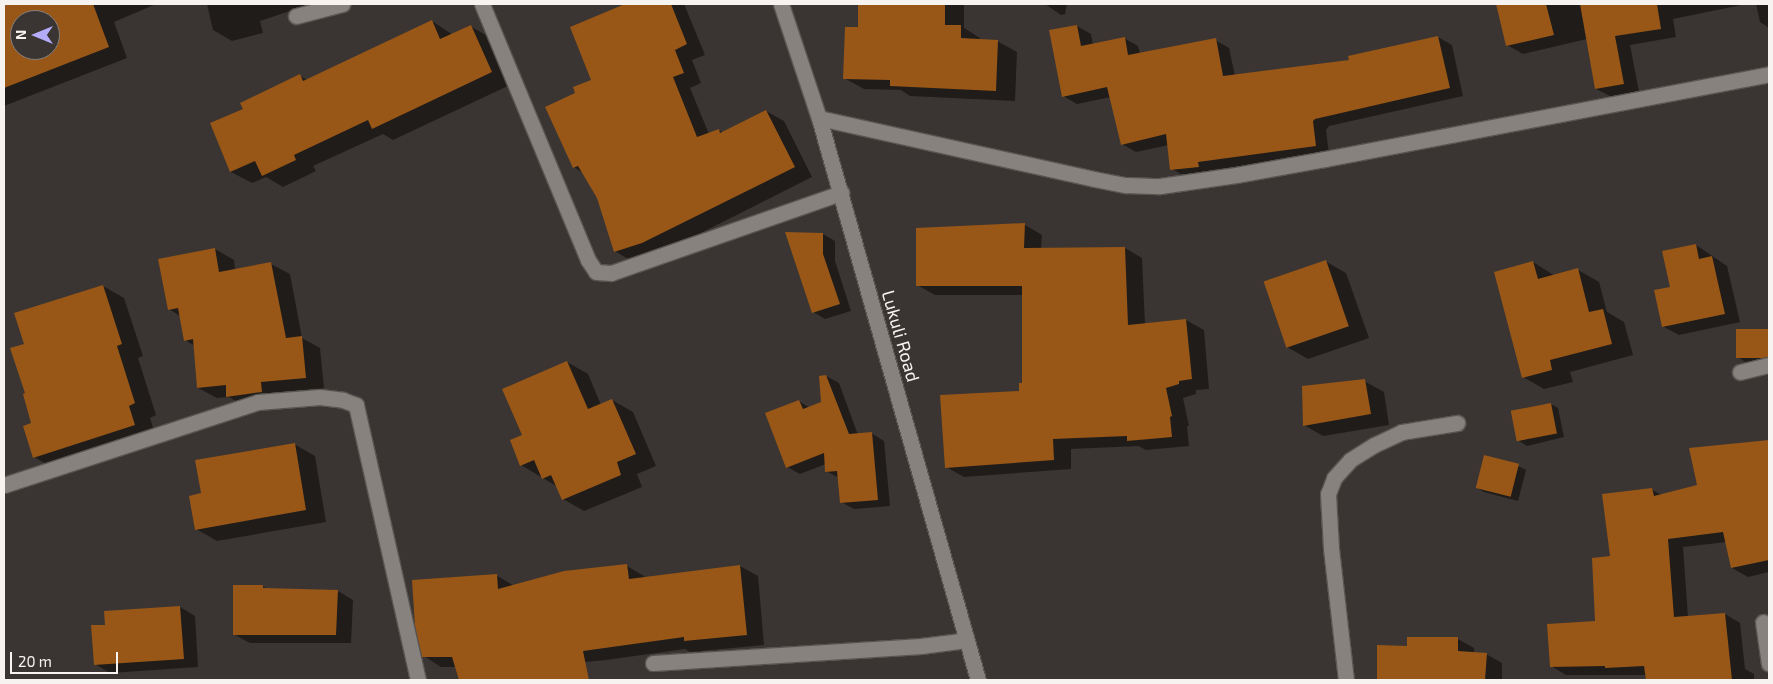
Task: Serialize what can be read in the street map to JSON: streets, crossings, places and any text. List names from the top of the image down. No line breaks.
{"streets":{"street":["Lukuli Road"]},"scale_bar":"20 m","north":"left"}
